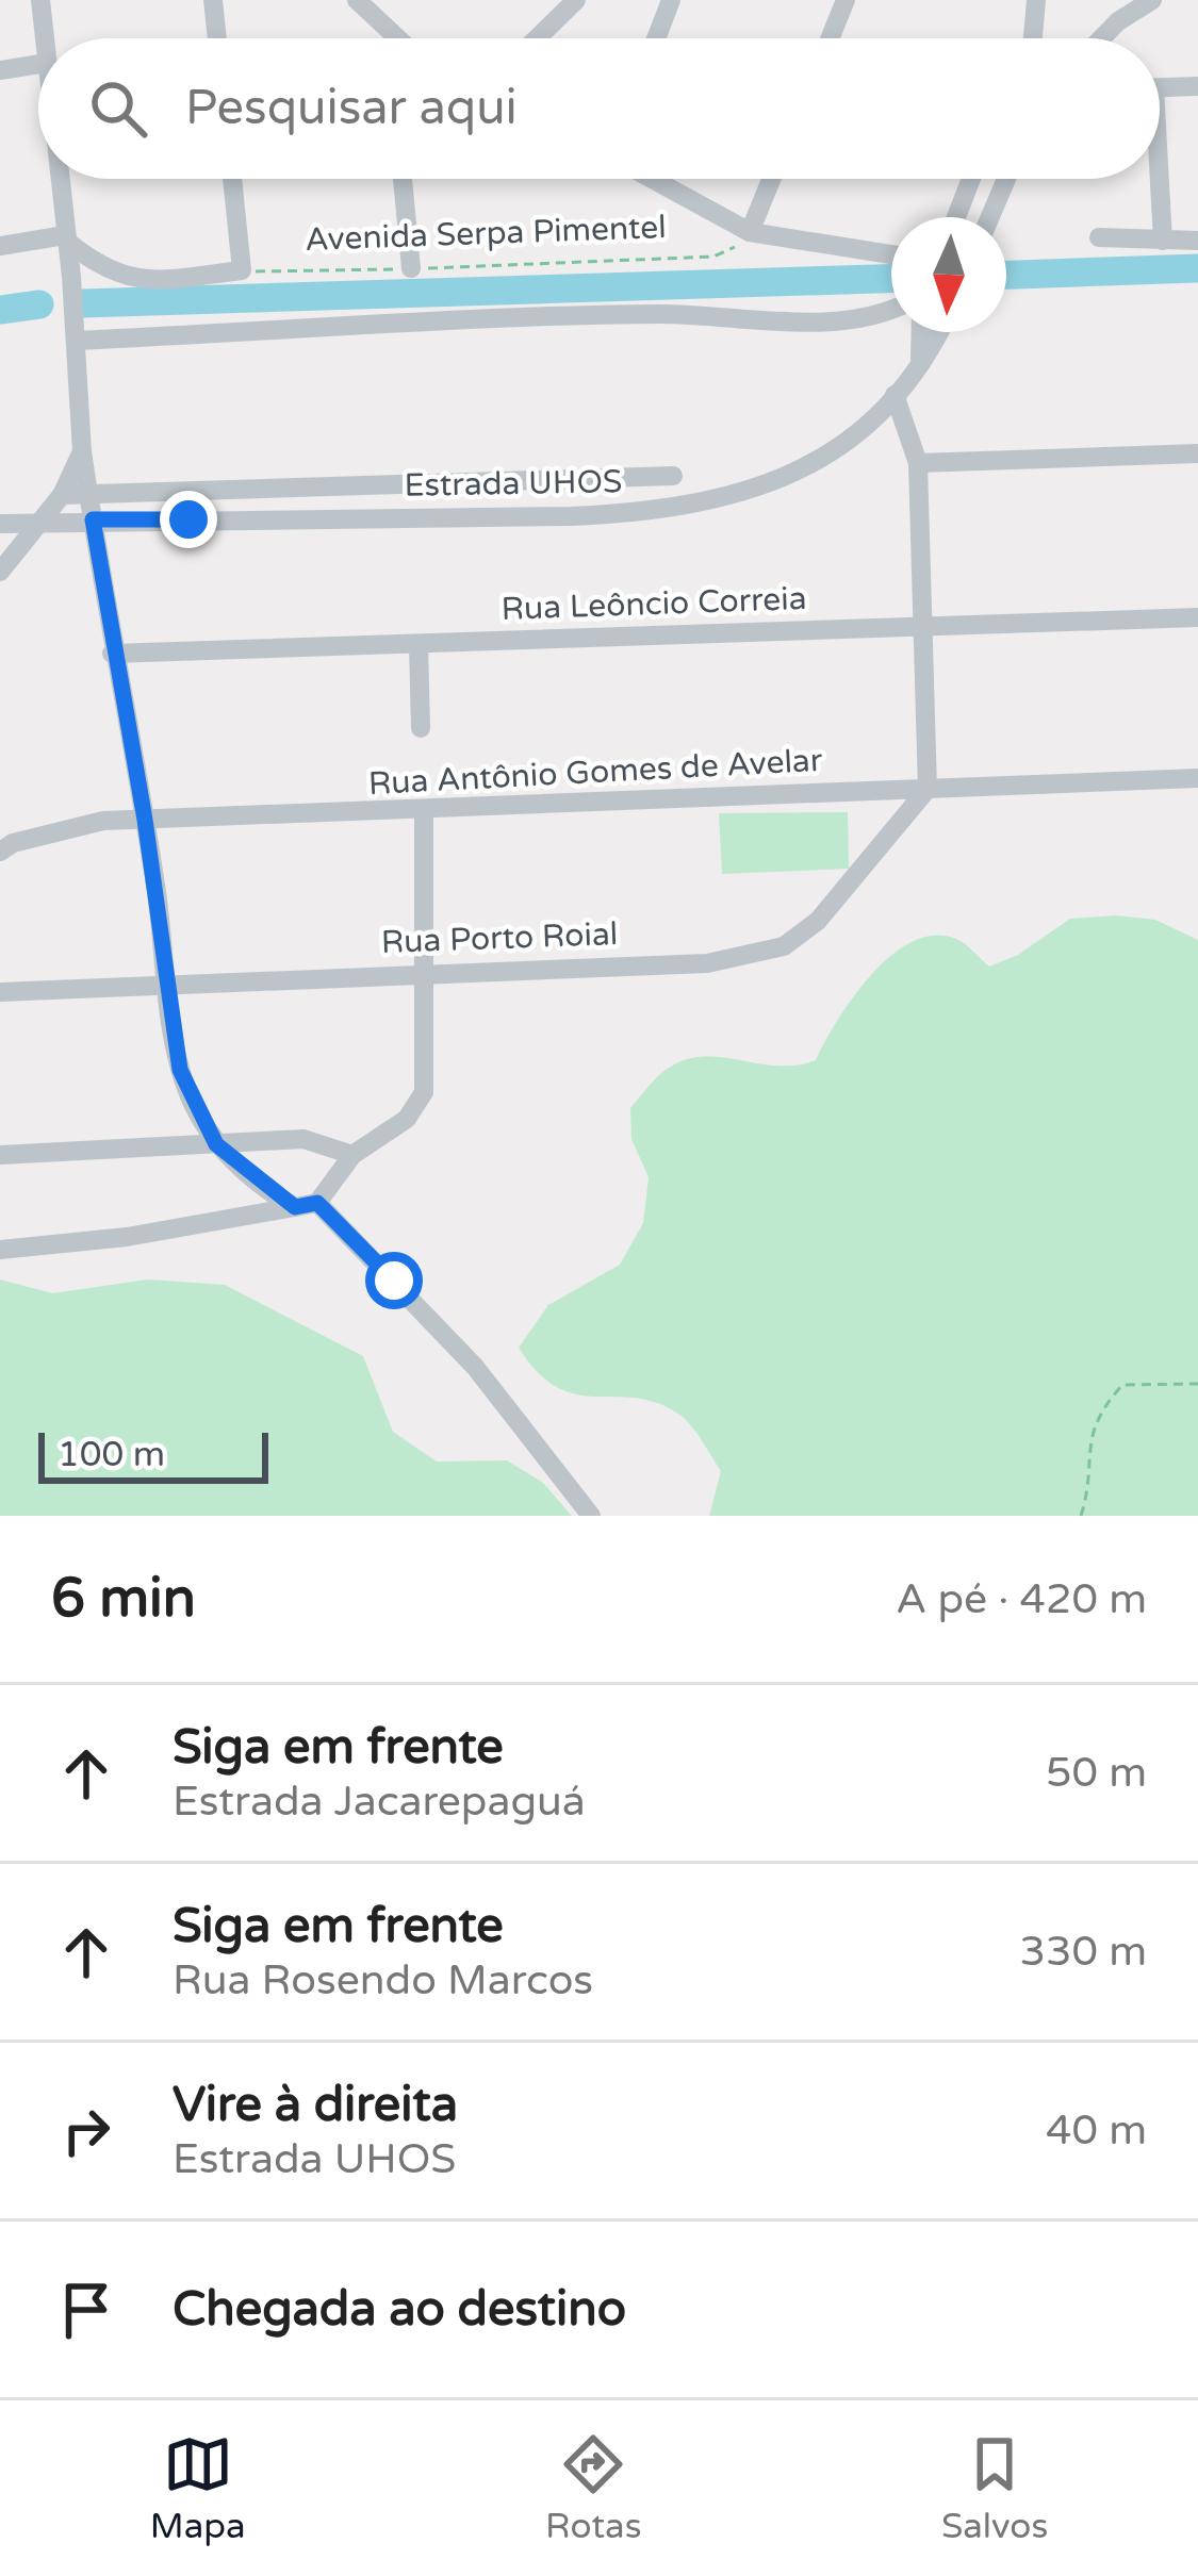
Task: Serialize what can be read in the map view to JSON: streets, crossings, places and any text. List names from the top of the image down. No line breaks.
{"streets":{"street":["Estrada UHOS","Rua Leôncio Correia","Rua Antônio Gomes de Avelar","Rua Porto Roial"],"path":["Avenida Serpa Pimentel"]},"crossings":[["Rua Antônio Gomes de Avelar","Rua Porto Roial"]],"scale_bar":"100 m","north":"bottom","page":{"search":"Pesquisar aqui","scale":"100 m","heading":["6 min","A pé · 420 m"],"list":[["Siga em frente","Estrada Jacarepaguá","50 m"],["Siga em frente","Rua Rosendo Marcos","330 m"],["Vire à direita","Estrada UHOS","40 m"],"Chegada ao destino"],"nav":["Mapa","Rotas","Salvos"]}}
